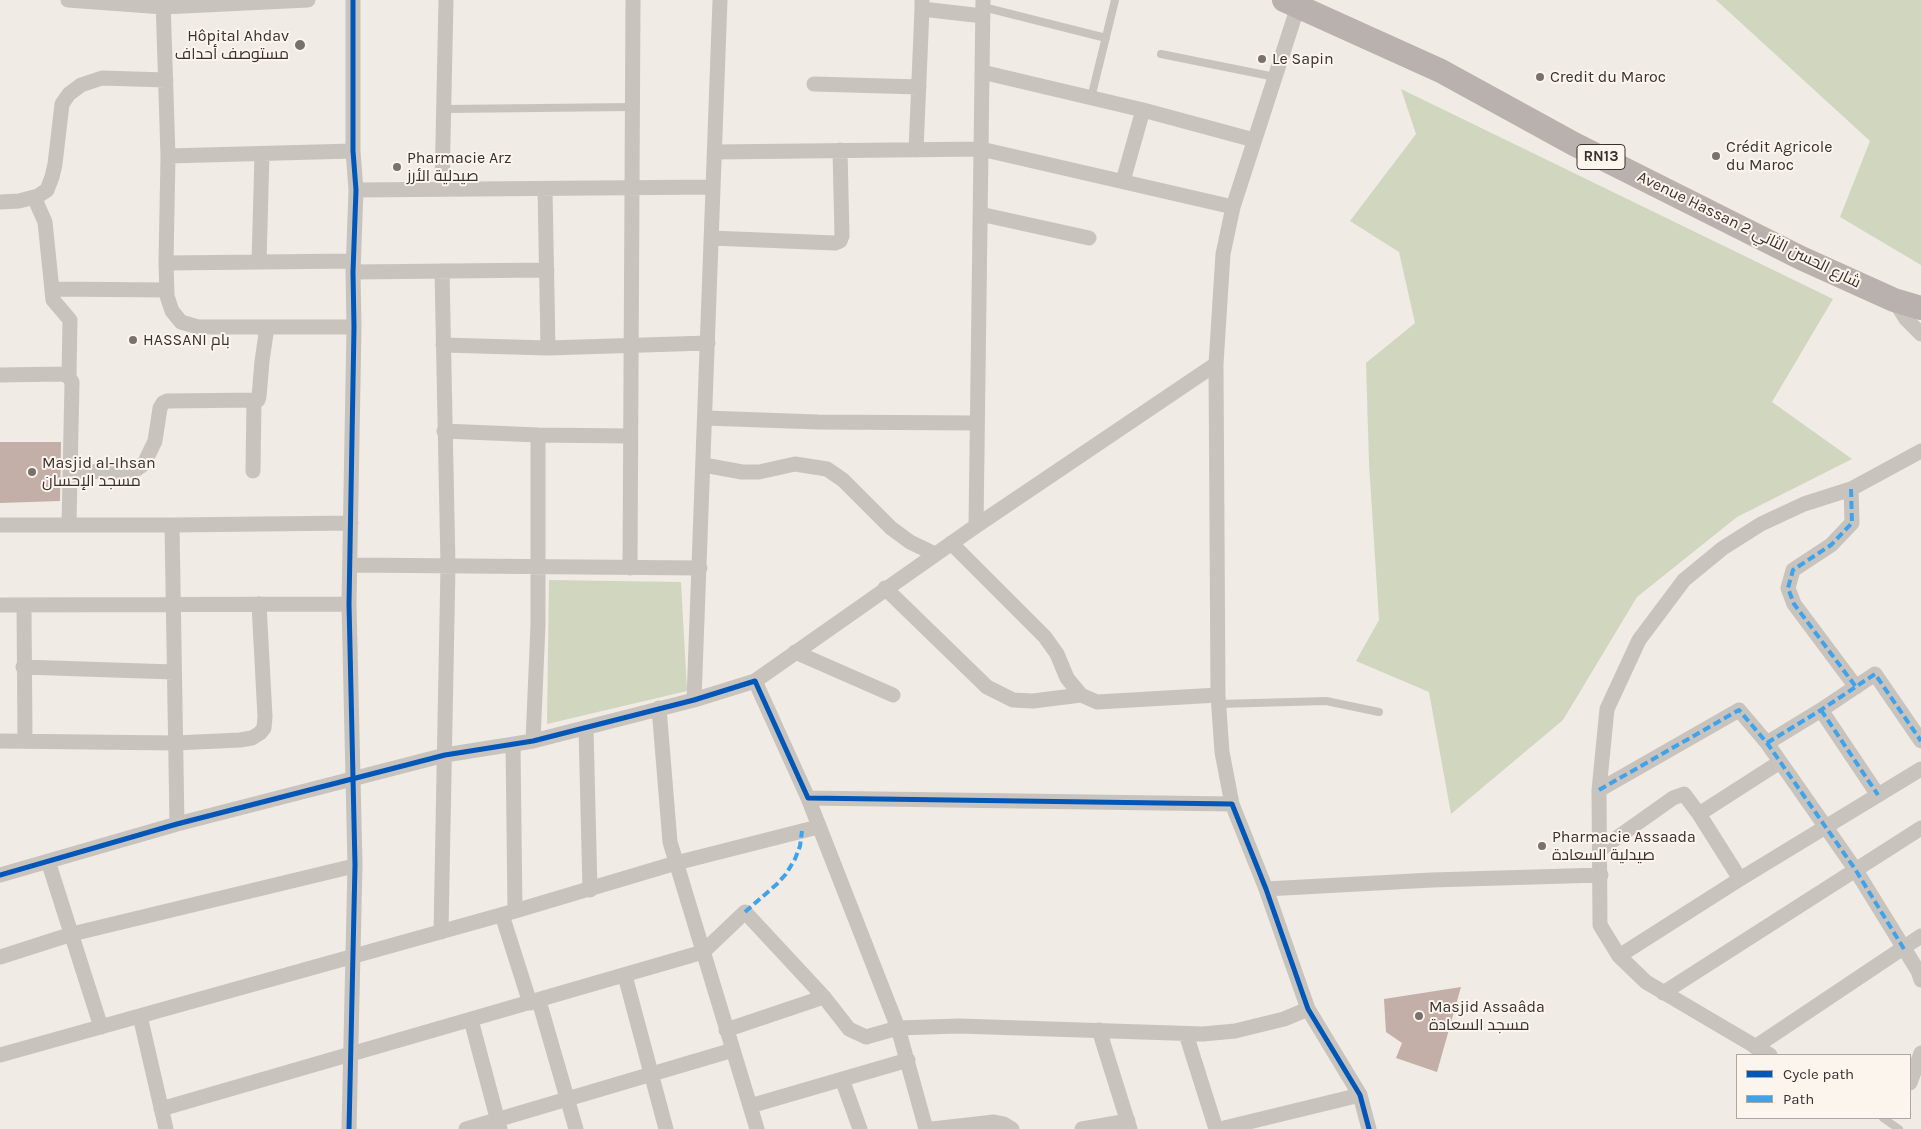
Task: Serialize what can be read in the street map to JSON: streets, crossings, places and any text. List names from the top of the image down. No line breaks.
{"streets":{"main road":["RN13","Avenue Hassan 2 شارع الحسن الثاني"]},"places":["Hôpital Ahdav مستوصف أحداف","Le Sapin","Credit du Maroc","Crédit Agricole du Maroc","Pharmacie Arz صيدلية الأرز","HASSANI بام","Masjid al-Ihsan مسجد الإحسان","Pharmacie Assaada صيدلية السعادة","Masjid Assaâda مسجد السعادة"],"legend":["Cycle path","Path"]}
